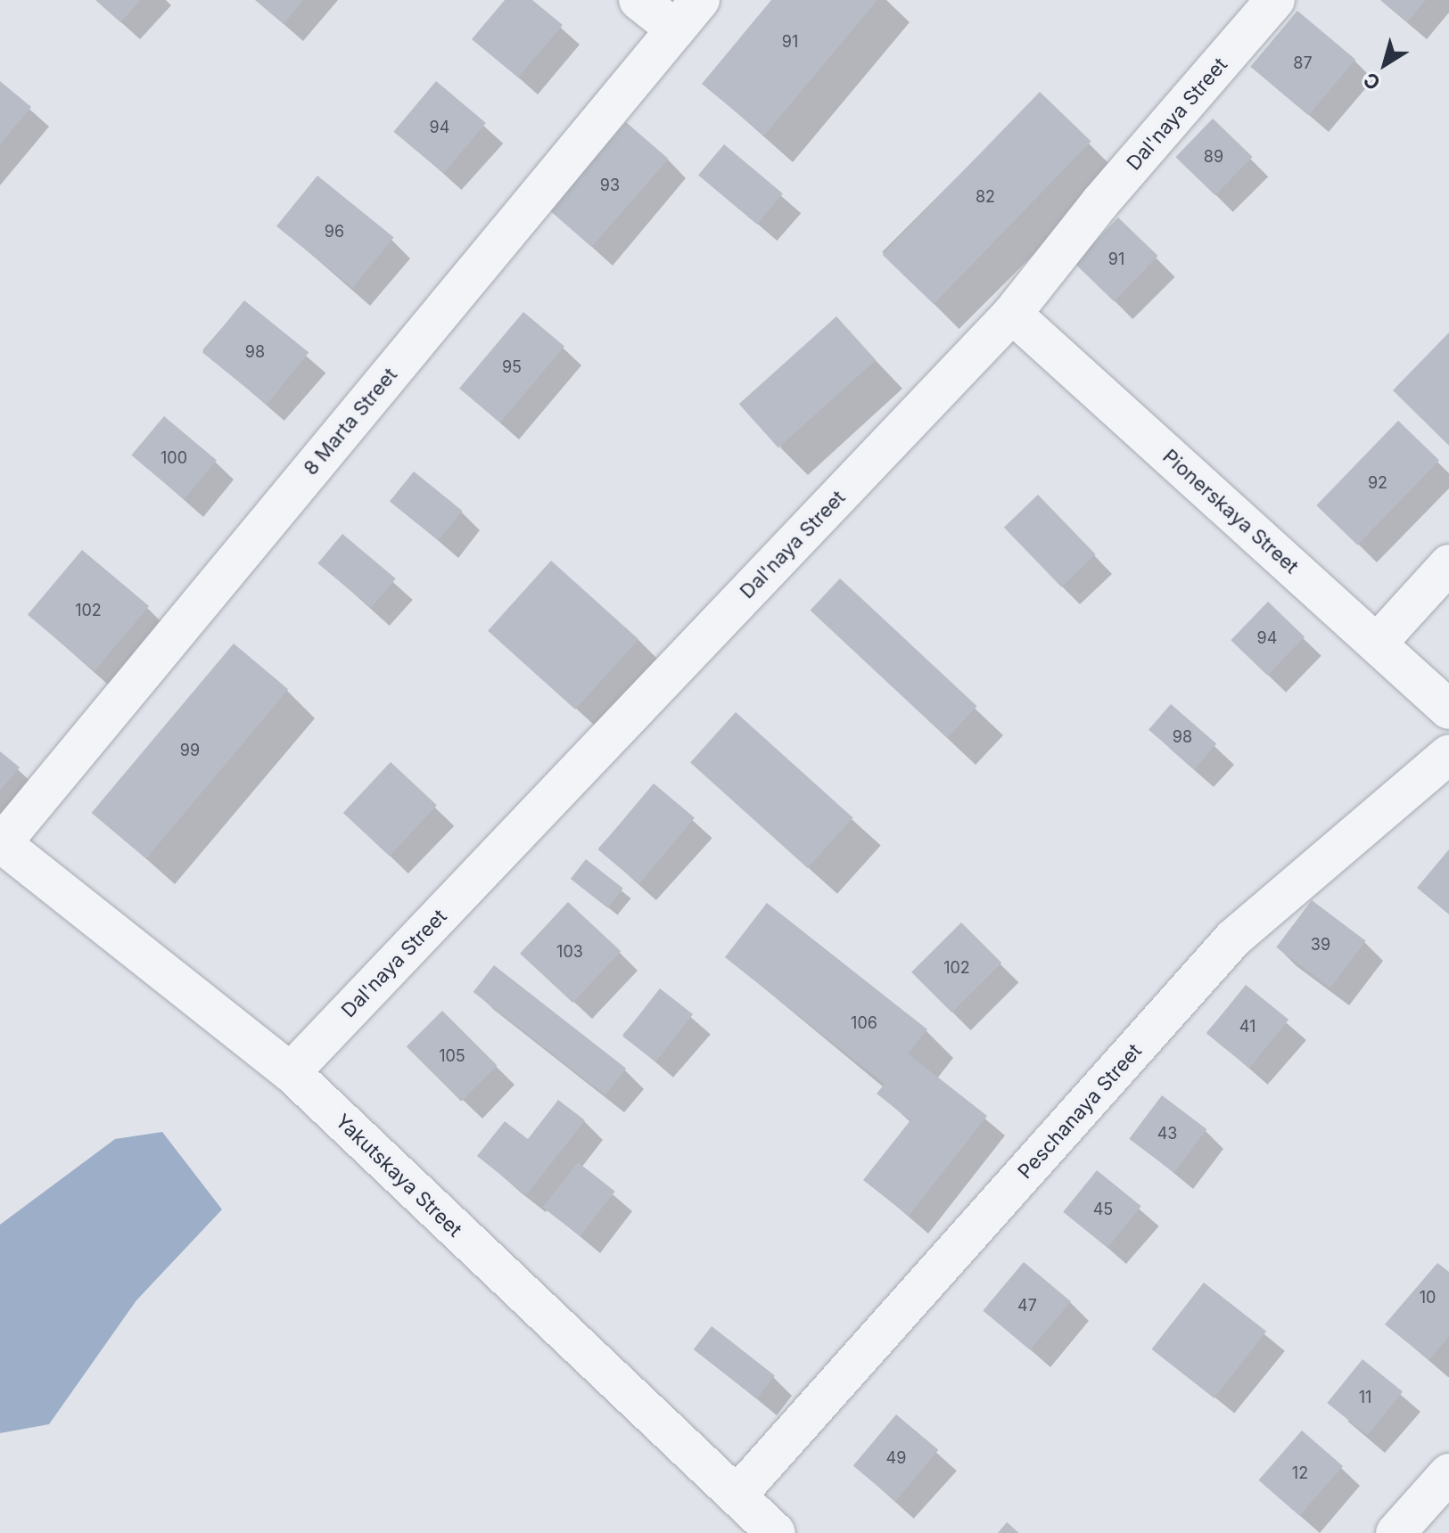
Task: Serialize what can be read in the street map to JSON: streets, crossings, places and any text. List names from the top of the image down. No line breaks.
{"streets":{"street":["Dal'naya Street","8 Marta Street","Pionerskaya Street","Peschanaya Street","Yakutskaya Street"]},"crossings":[["Dal'naya Street","Pionerskaya Street"],["Dal'naya Street","Yakutskaya Street"],["8 Marta Street","Yakutskaya Street"],["Peschanaya Street","Yakutskaya Street"]],"house_numbers":["91","87","94","89","93","82","96","91","98","95","100","92","102","94","98","99","39","103","102","106","41","105","43","45","10","47","11","49","12"],"north":"bottom left"}
